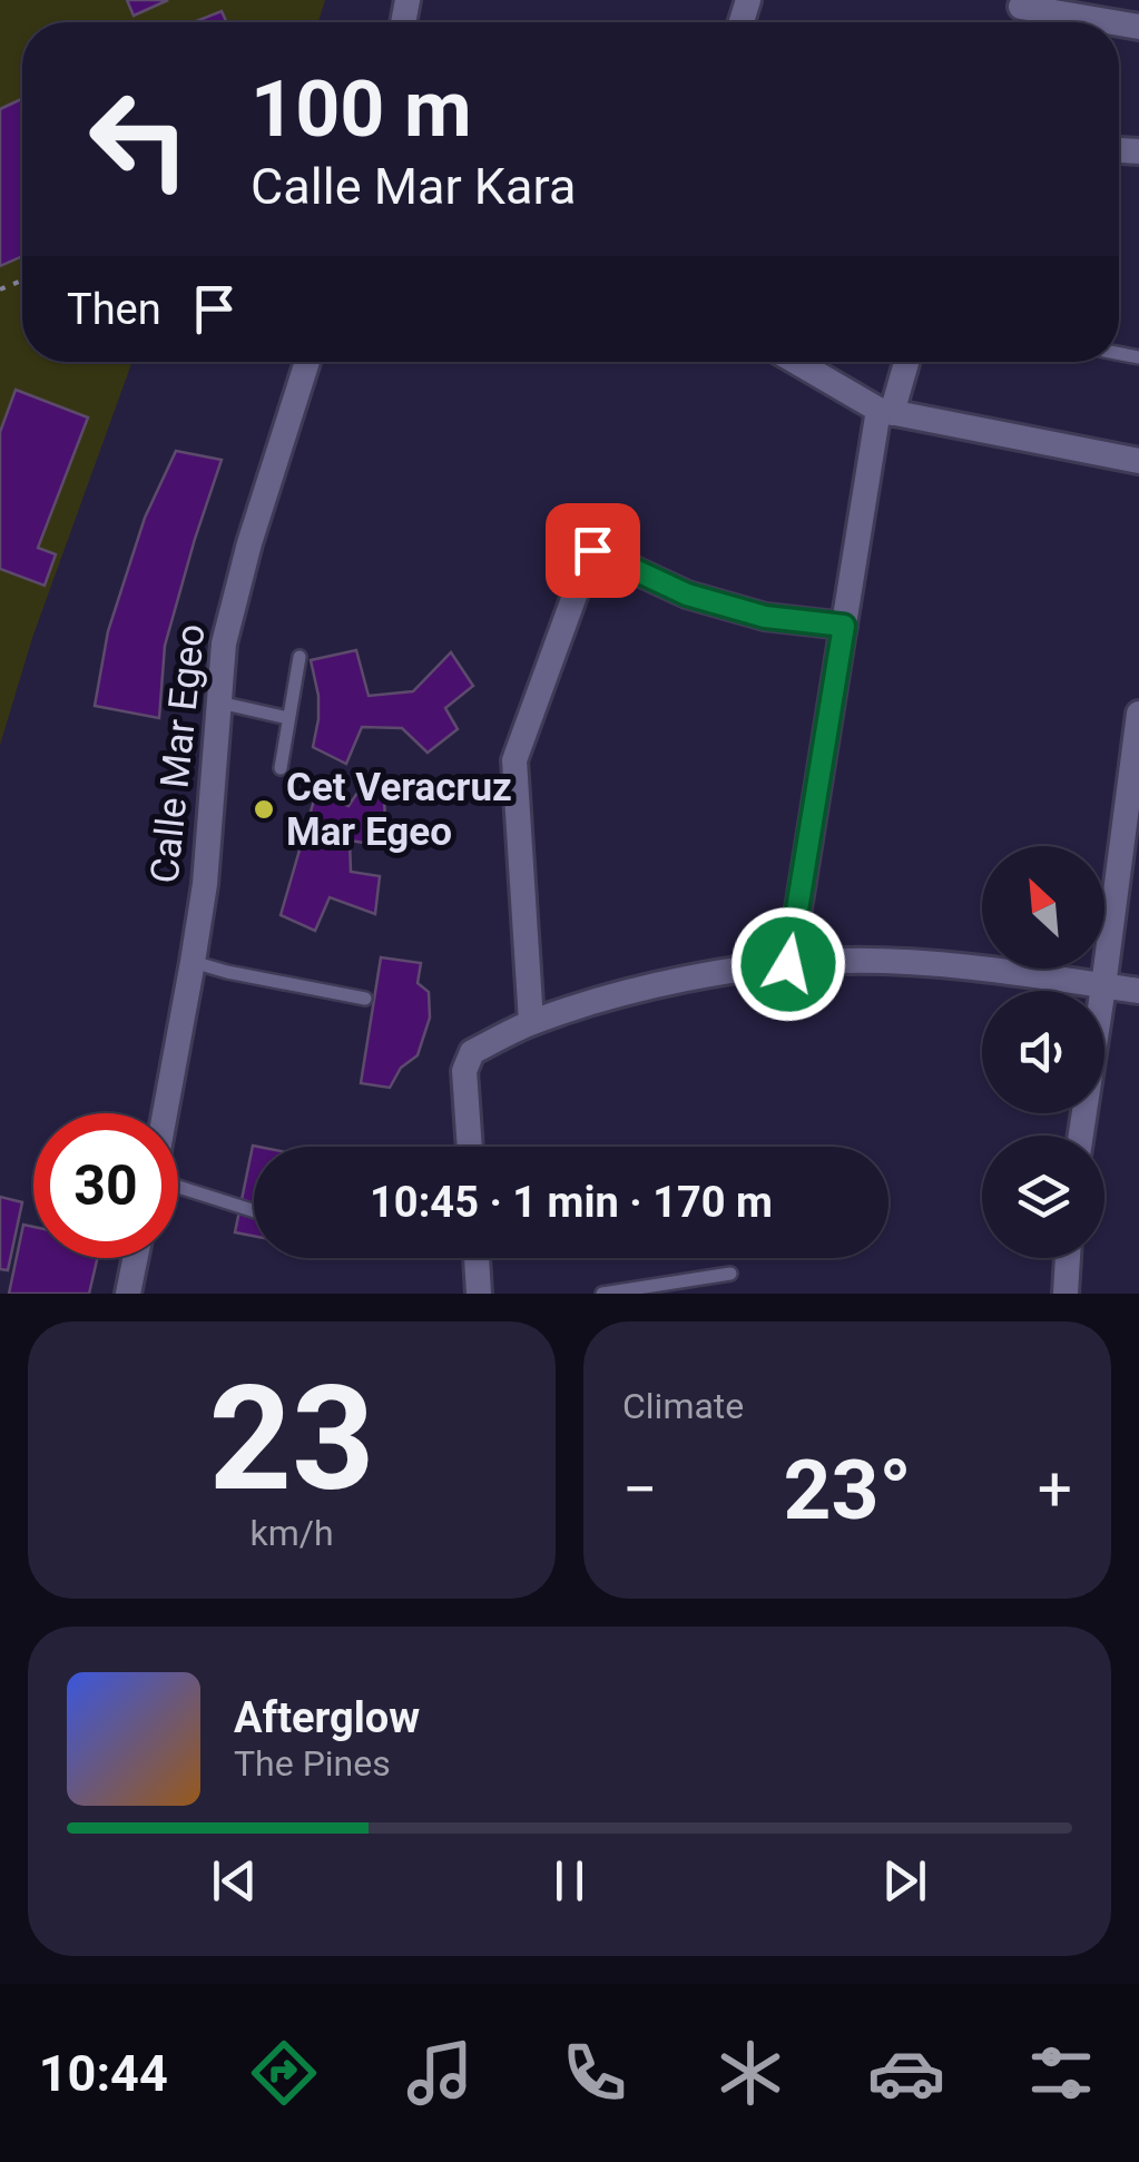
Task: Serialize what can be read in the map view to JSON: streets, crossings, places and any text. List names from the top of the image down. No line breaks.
{"streets":{"street":["Calle Mar Egeo"]},"places":["Cet Veracruz Mar Egeo"],"north":"top left","page":{"turn":["100 m","Calle Mar Kara"],"then":"Then","limit":"30","trip":"10:45 · 1 min · 170 m","tile":[["23","km/h"],"Climate"],"heat":["−","23°","+"],"song":["Afterglow","The Pines"],"tabs":"10:44"}}
